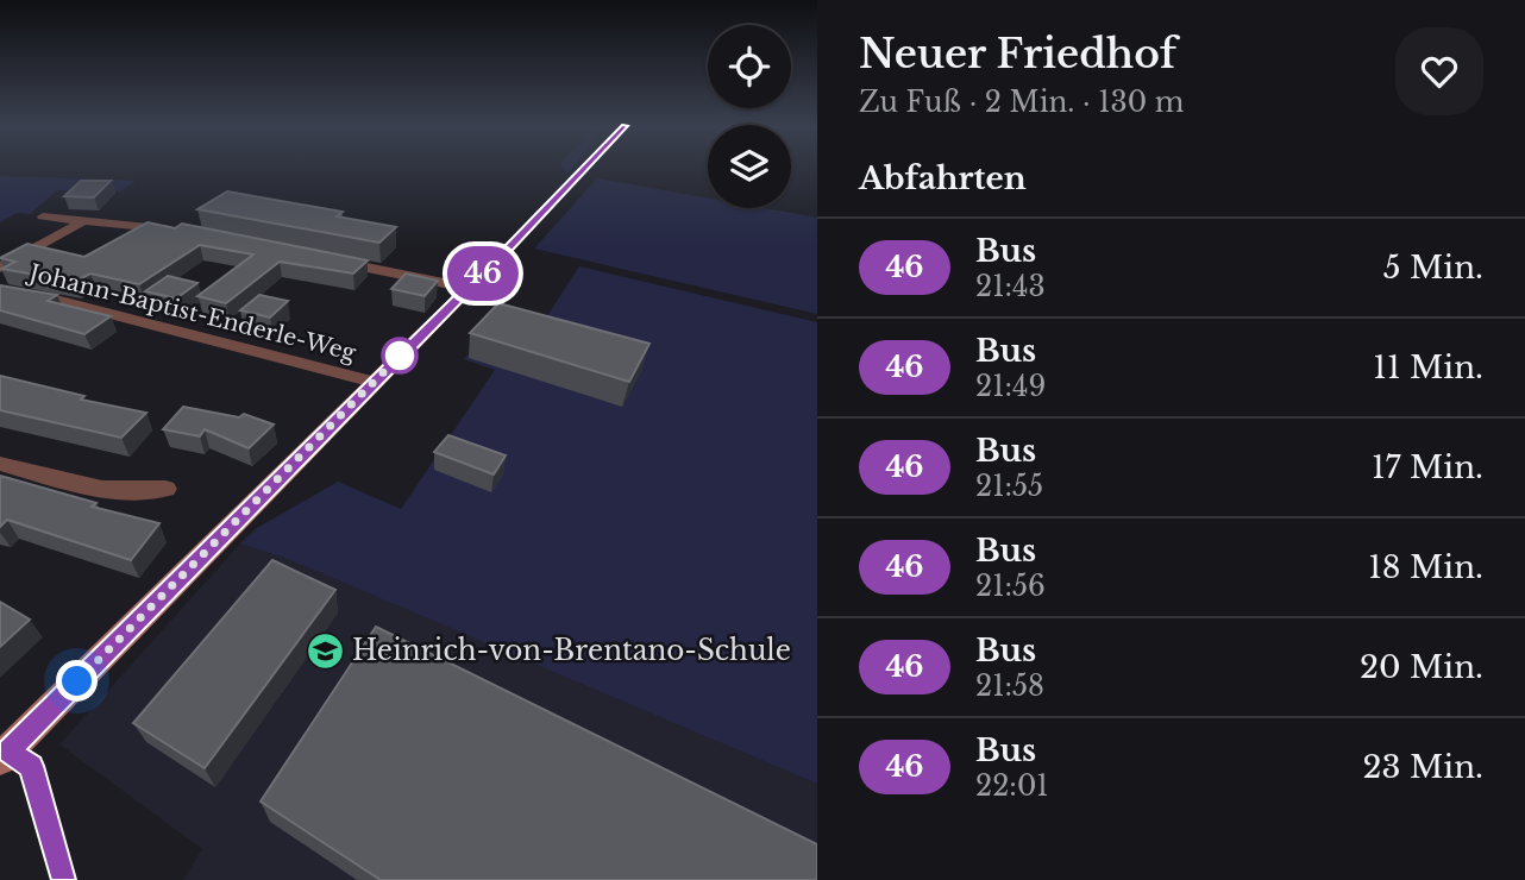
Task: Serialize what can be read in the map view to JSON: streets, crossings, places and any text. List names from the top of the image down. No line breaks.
{"streets":{"street":["Johann-Baptist-Enderle-Weg"]},"places":{"school or university":["Heinrich-von-Brentano-Schule"]},"lines":["bus line 46"],"page":{"on_map":"46","heading":[["Neuer Friedhof","Zu Fuß · 2 Min. · 130 m"],"Abfahrten"],"list":[{"mark":"46","name":"Bus","note":"21:43","value":"5 Min."},{"mark":"46","name":"Bus","note":"21:49","value":"11 Min."},{"mark":"46","name":"Bus","note":"21:55","value":"17 Min."},{"mark":"46","name":"Bus","note":"21:56","value":"18 Min."},{"mark":"46","name":"Bus","note":"21:58","value":"20 Min."},{"mark":"46","name":"Bus","note":"22:01","value":"23 Min."}]}}
